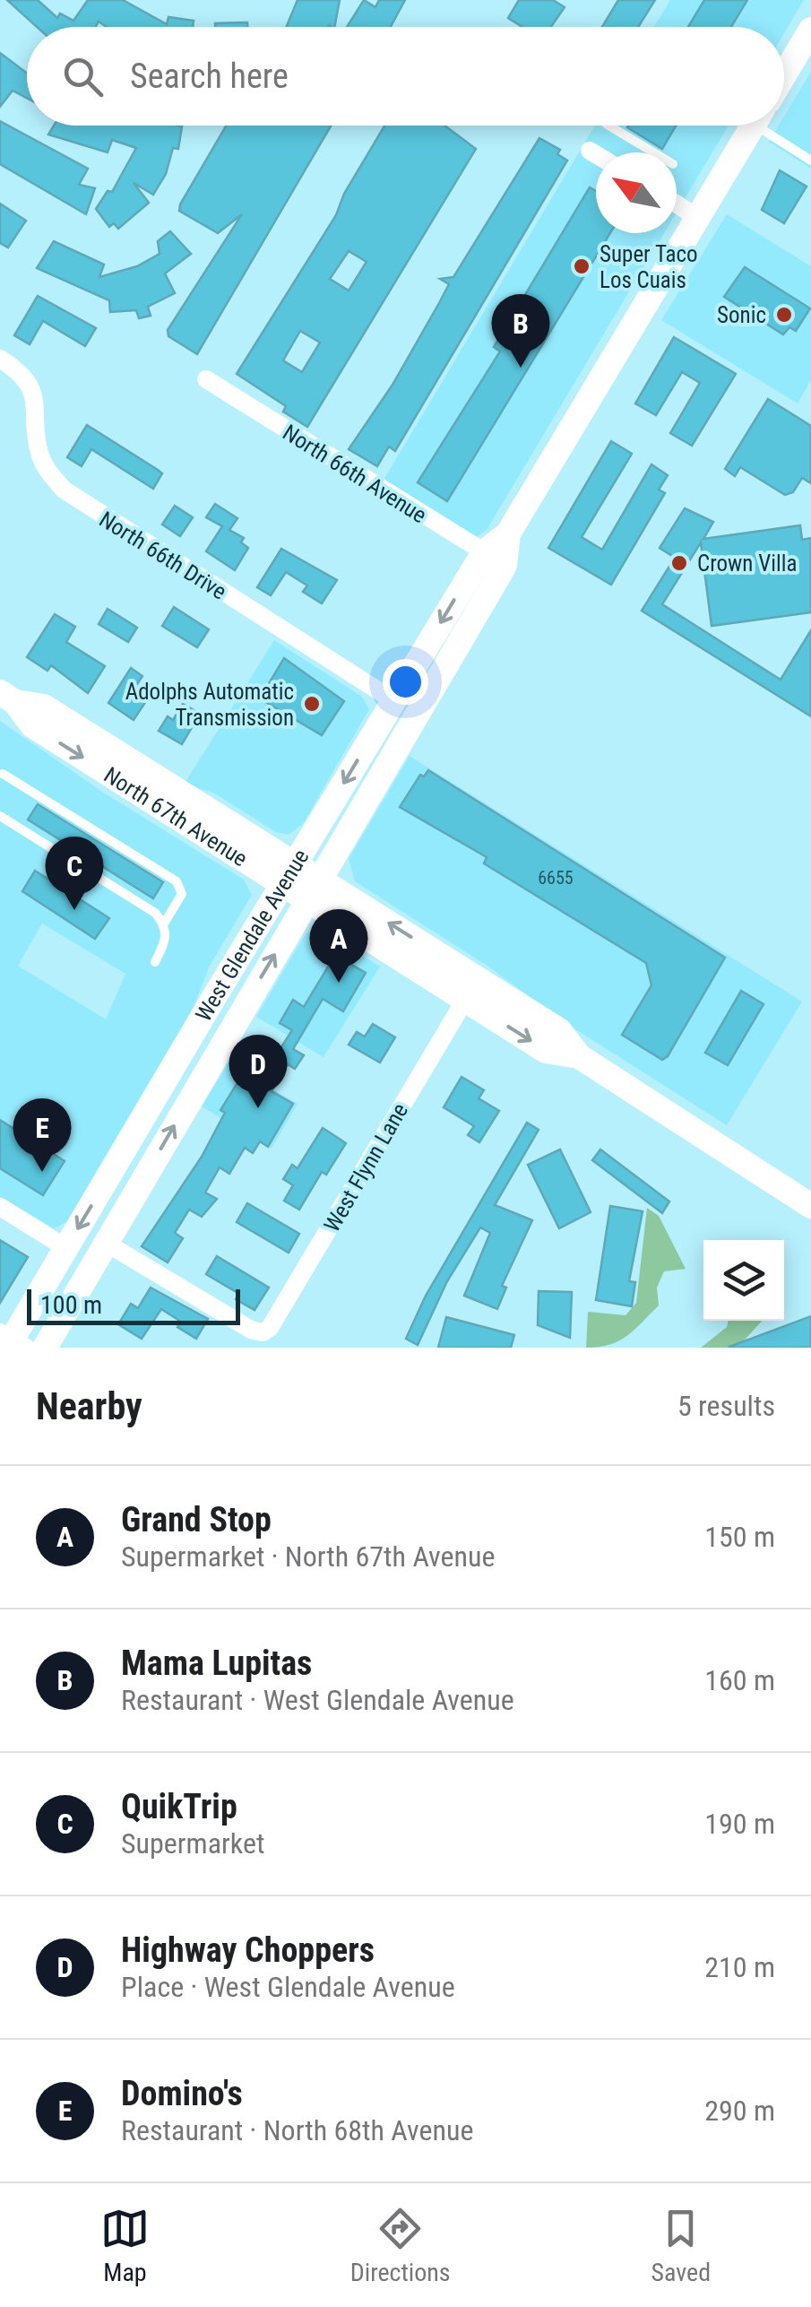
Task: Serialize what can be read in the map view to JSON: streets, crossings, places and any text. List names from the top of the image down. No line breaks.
{"streets":{"main road":["North 67th Avenue","West Glendale Avenue"],"street":["North 66th Avenue","North 66th Drive","West Flynn Lane"]},"crossings":[["North 66th Avenue","West Glendale Avenue"],["North 66th Drive","West Glendale Avenue"],["North 67th Avenue","West Glendale Avenue"],["North 67th Avenue","West Flynn Lane"]],"places":["Super Taco Los Cuais","Sonic","Crown Villa","Adolphs Automatic Transmission"],"house_numbers":["6655"],"scale_bar":"100 m","north":"top left","page":{"search":"Search here","pins":["B","C","A","D","E"],"scale":"100 m","heading":["Nearby","5 results"],"list":[{"mark":"A","name":"Grand Stop","note":"Supermarket · North 67th Avenue","value":"150 m"},{"mark":"B","name":"Mama Lupitas","note":"Restaurant · West Glendale Avenue","value":"160 m"},{"mark":"C","name":"QuikTrip","note":"Supermarket","value":"190 m"},{"mark":"D","name":"Highway Choppers","note":"Place · West Glendale Avenue","value":"210 m"},{"mark":"E","name":"Domino's","note":"Restaurant · North 68th Avenue","value":"290 m"}],"nav":["Map","Directions","Saved"]}}
